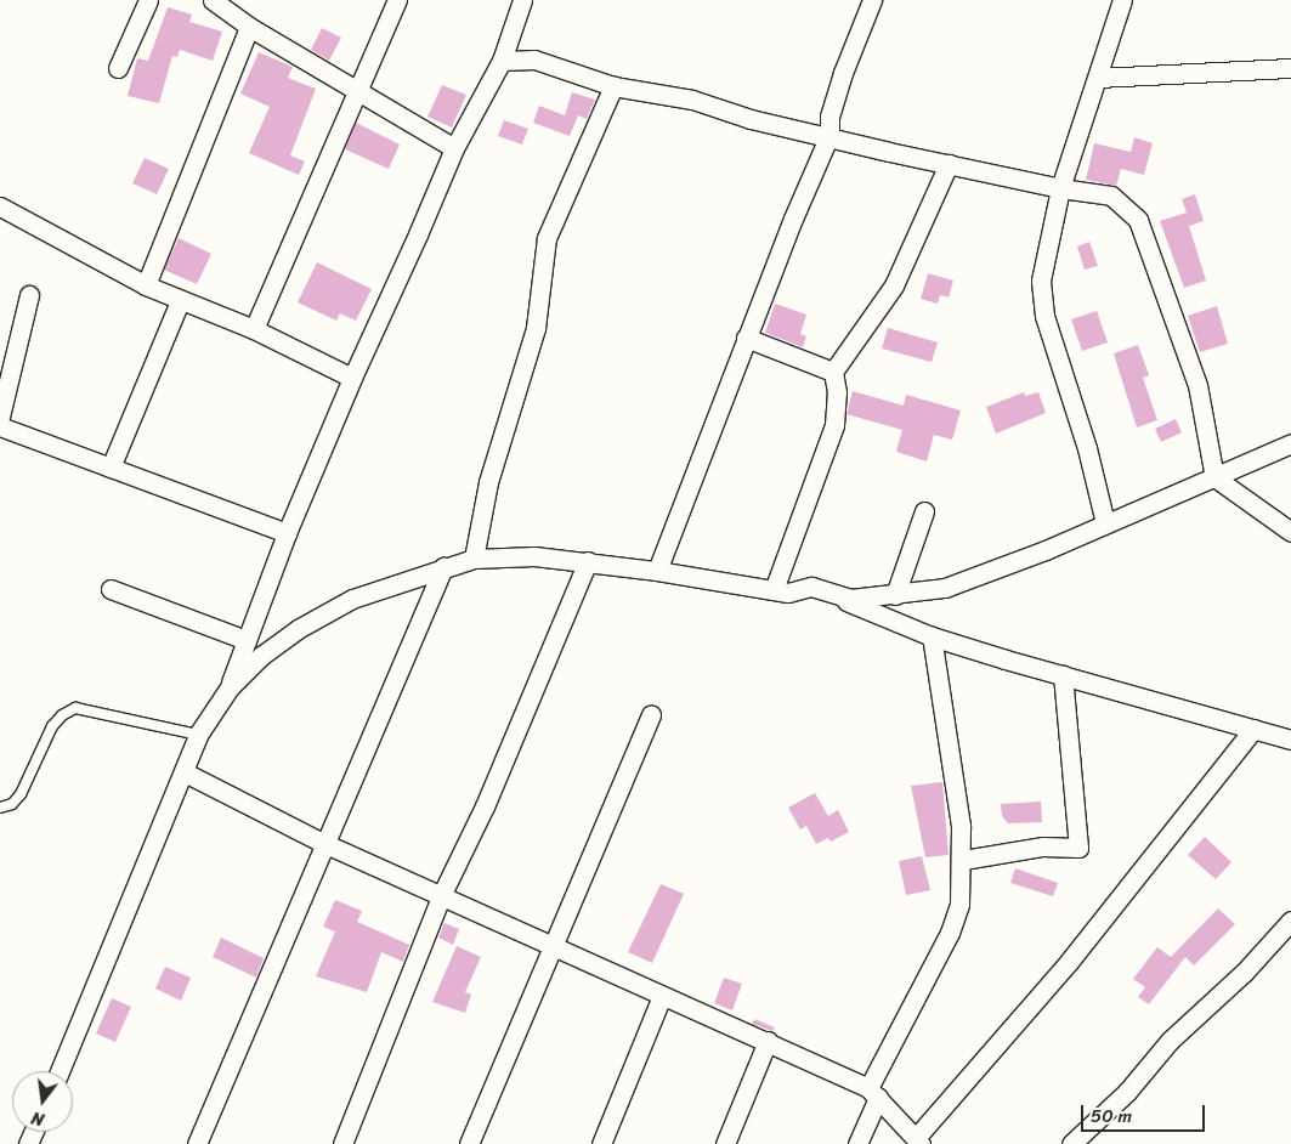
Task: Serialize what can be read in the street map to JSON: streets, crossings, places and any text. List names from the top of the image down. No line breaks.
{"scale_bar":"50 m","north":"bottom"}
